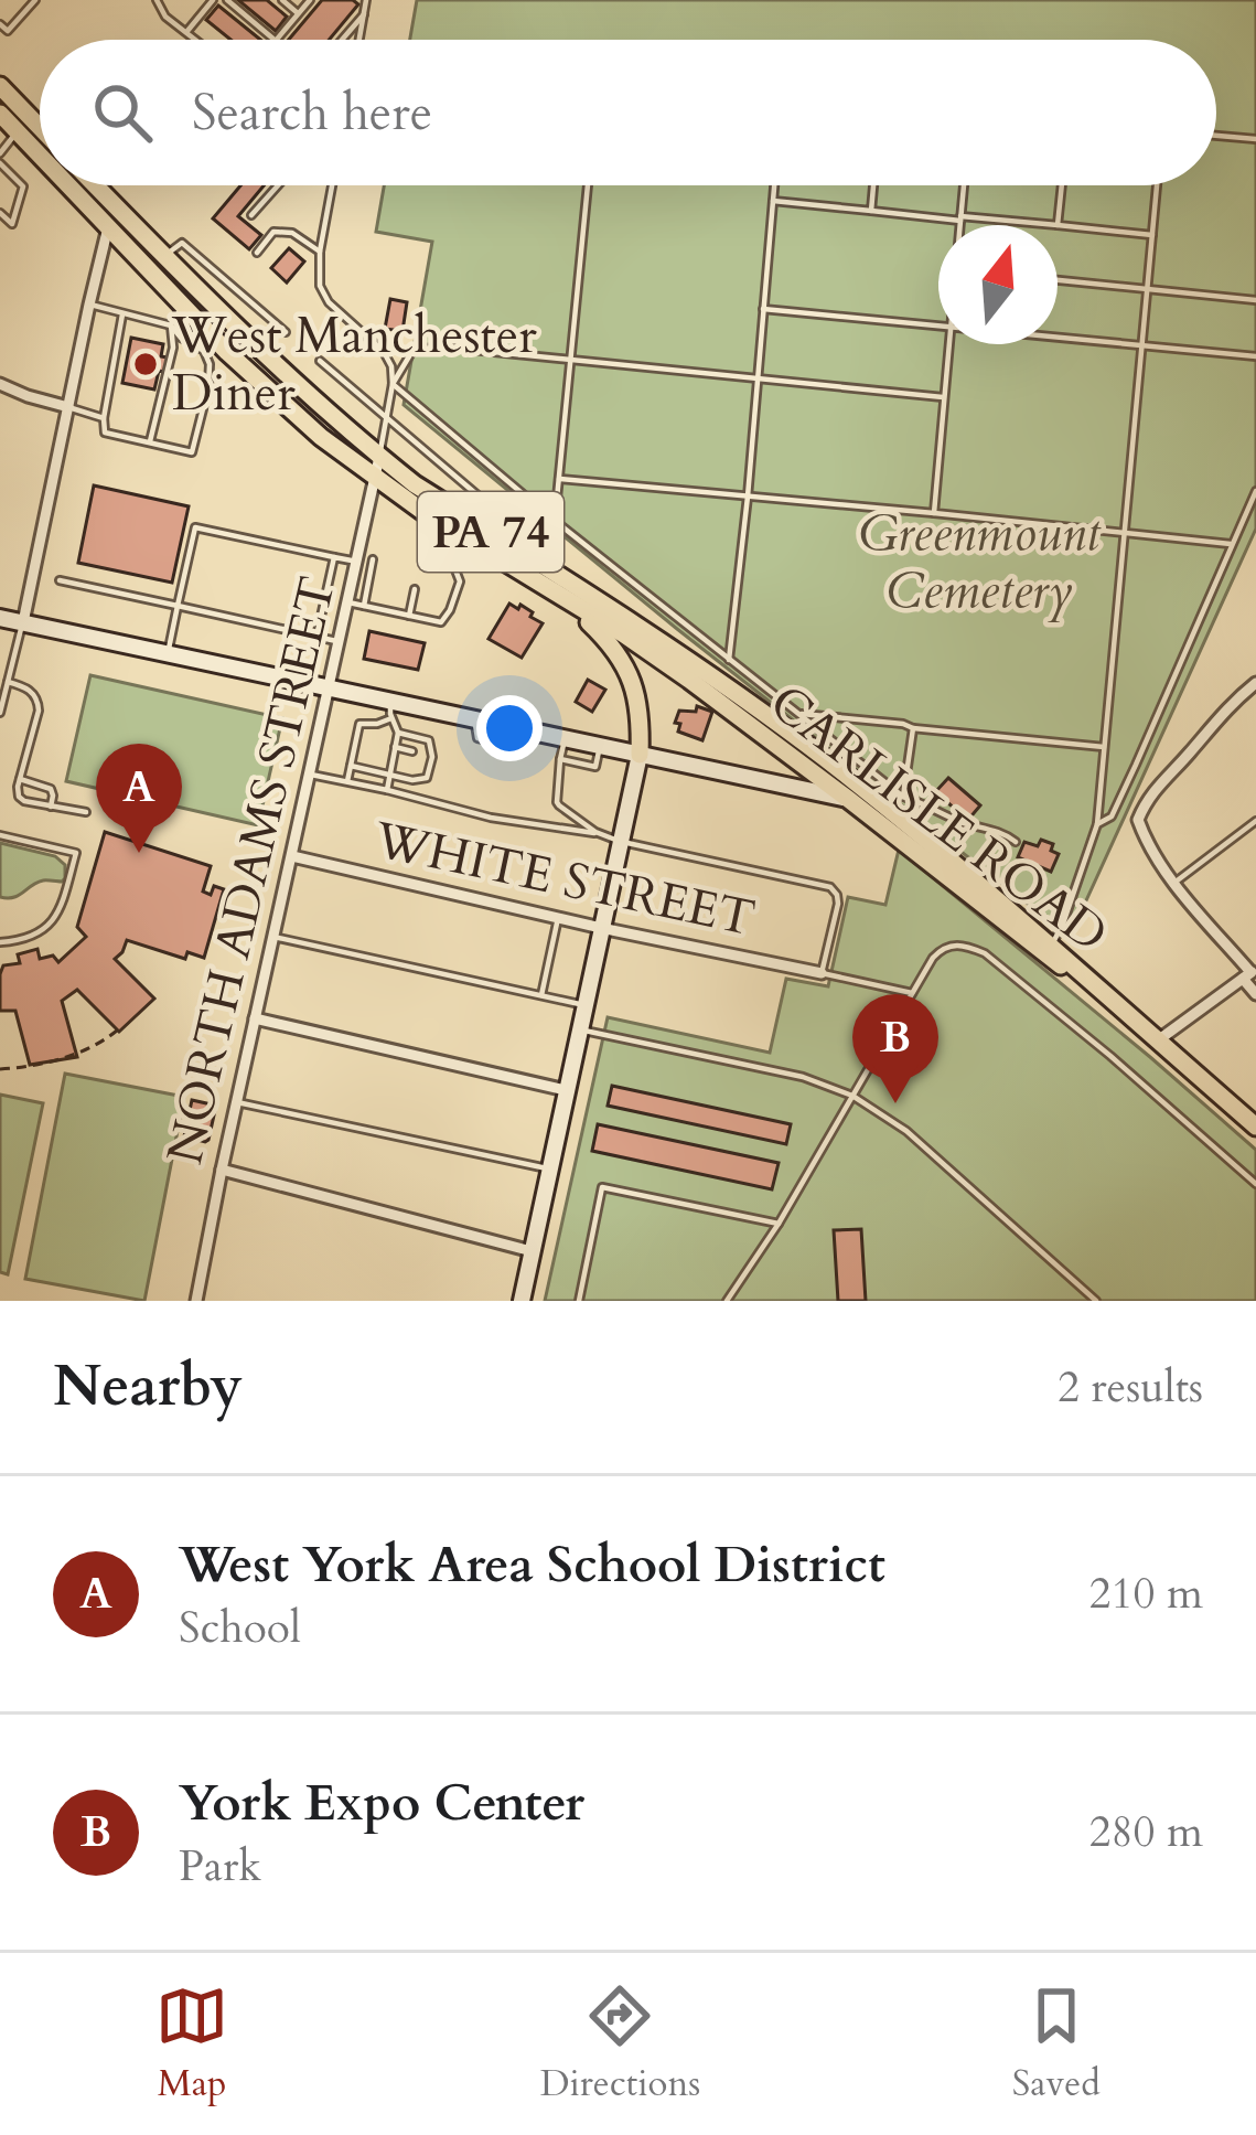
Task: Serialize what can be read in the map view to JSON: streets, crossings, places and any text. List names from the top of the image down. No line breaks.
{"streets":{"main road":["PA 74","CARLISLE ROAD"],"street":["NORTH ADAMS STREET","WHITE STREET"]},"crossings":[["PA 74","CARLISLE ROAD"],["CARLISLE ROAD","NORTH ADAMS STREET"],["NORTH ADAMS STREET","WHITE STREET"]],"parks":["Greenmount Cemetery"],"places":["West Manchester Diner"],"north":"top","page":{"search":"Search here","pins":["A","B"],"heading":["Nearby","2 results"],"list":[{"mark":"A","name":"West York Area School District","note":"School","value":"210 m"},{"mark":"B","name":"York Expo Center","note":"Park","value":"280 m"}],"nav":["Map","Directions","Saved"]}}
